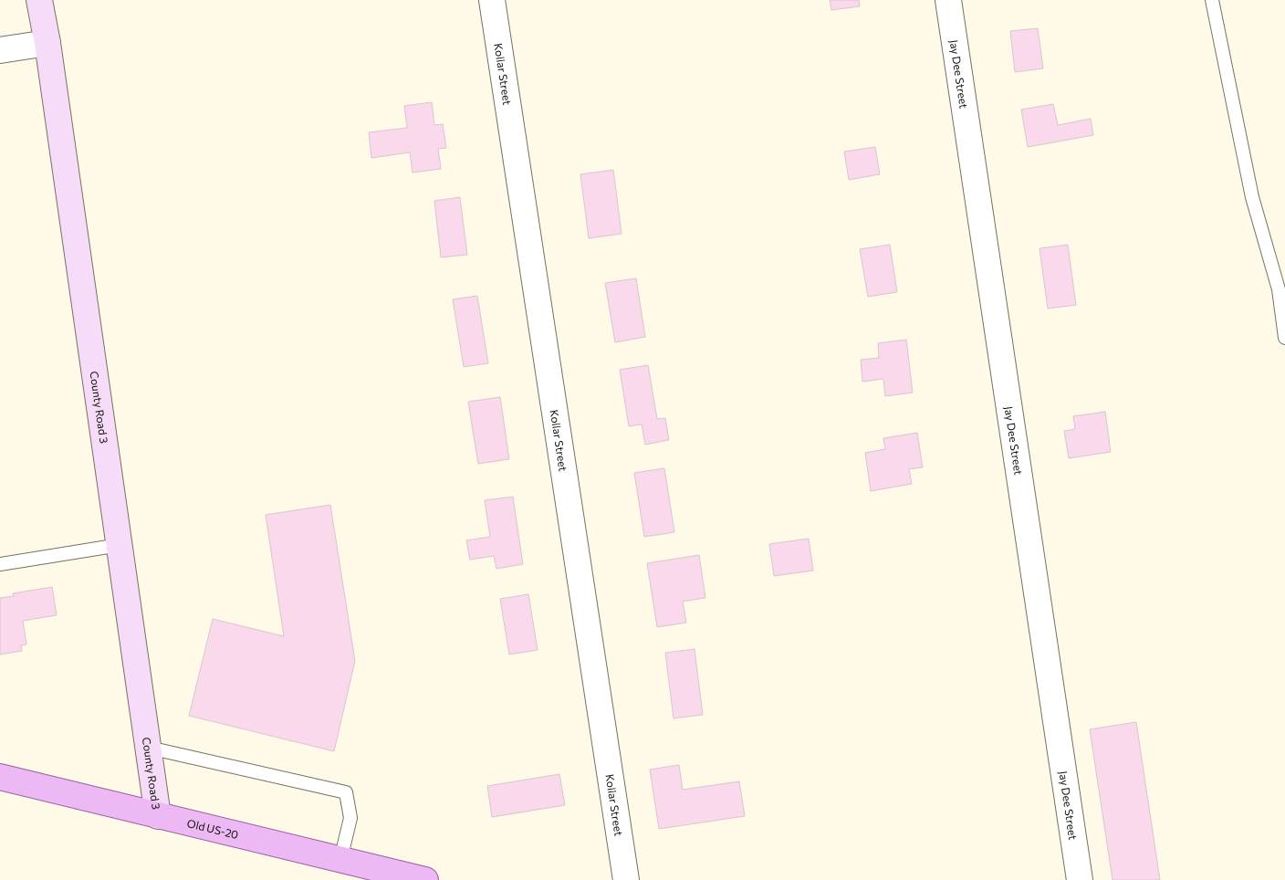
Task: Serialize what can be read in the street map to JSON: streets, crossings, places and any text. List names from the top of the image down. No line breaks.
{"streets":{"main road":["Old US-20"],"street":["Jay Dee Street","Kollar Street","County Road 3"]},"crossings":[["County Road 3","Old US-20"]]}
